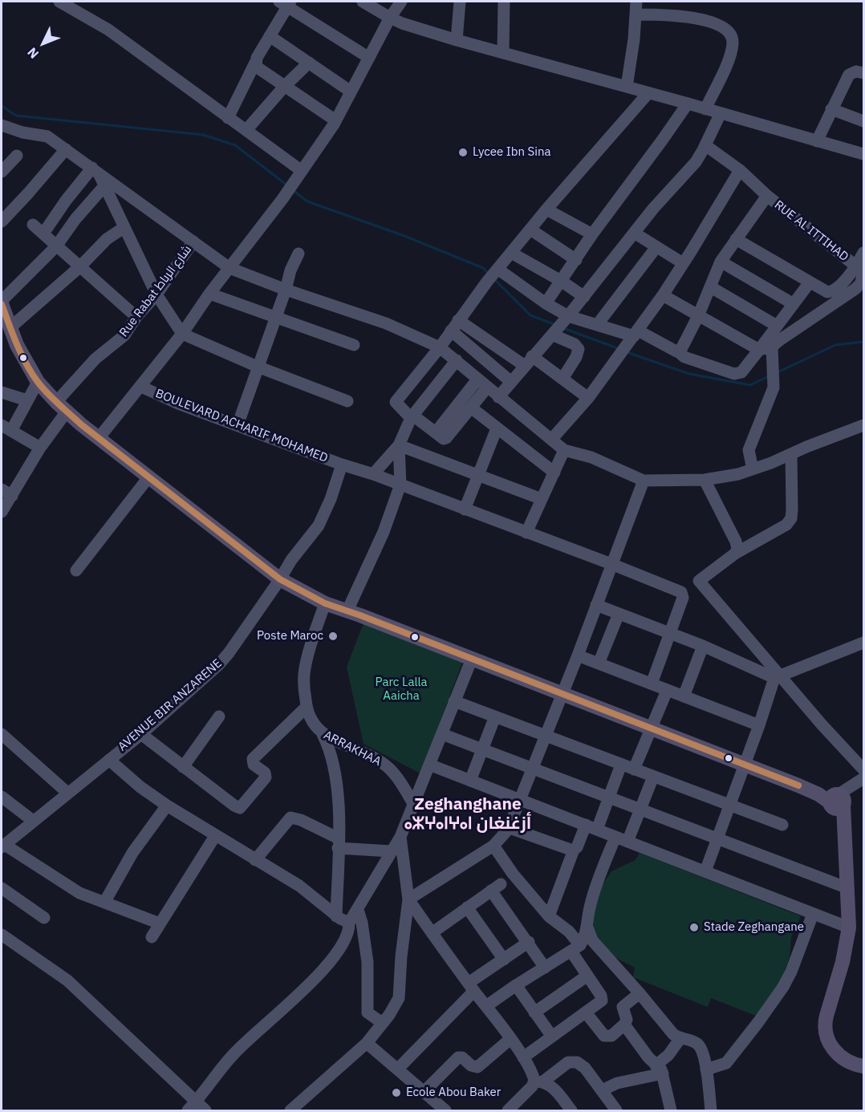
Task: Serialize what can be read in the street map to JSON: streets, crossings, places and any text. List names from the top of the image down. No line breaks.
{"streets":{"street":["RUE AL ITTIHAD","Rue Rabat شارع الرباط","BOULEVARD ACHARIF MOHAMED","AVENUE BIR ANZARENE","ARRAKHAA"]},"crossings":[["BOULEVARD ACHARIF MOHAMED","AVENUE BIR ANZARENE"]],"districts":["Zeghanghane ⴰⵣⵖⴰⵏⵖⴰⵏ أزغنغان"],"parks":["Parc Lalla Aaicha"],"places":["Lycee Ibn Sina","Poste Maroc","Stade Zeghangane","Ecole Abou Baker"],"north":"bottom left"}
